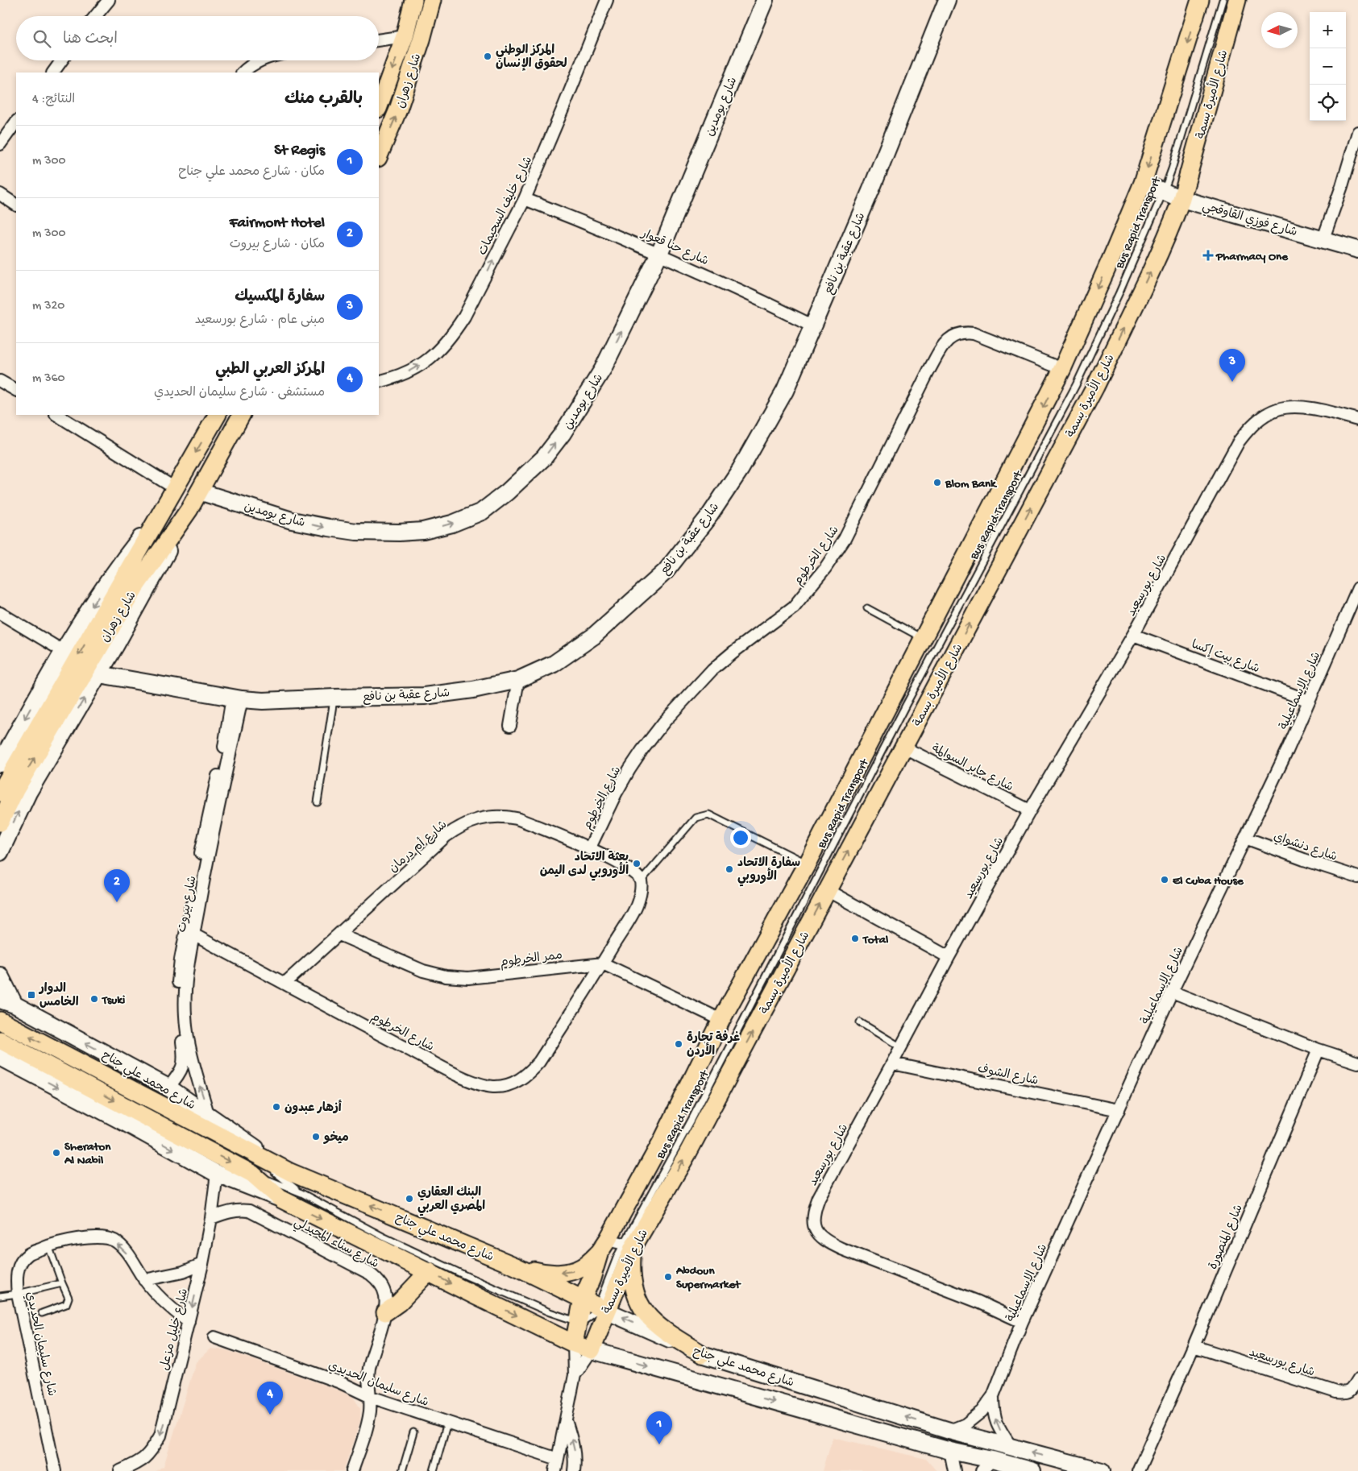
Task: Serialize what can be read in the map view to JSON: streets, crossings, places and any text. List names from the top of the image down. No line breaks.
{"streets":{"main road":["شارع زهران","شارع الأميرة بسمة","شارع بومدين","شارع فوزي القاوقجي","شارع عقبة بن نافع","شارع محمد علي جناح"],"street":["شارع خليف السحيمات","شارع حنا قعوار","شارع الخرطوم","شارع بورسعيد","شارع بيت إكسا","شارع الإسماعيلية","شارع جابر السوالمة","شارع أم درمان","شارع دنشواي","شارع بيروت","ممر الخرطوم","شارع الشوف","شارع المنصورة","شارع سناء المحيدلي","شارع خليل مزعل","شارع سليمان الحديدي"],"lane":["Bus Rapid Transport"]},"crossings":[["شارع زهران","شارع بومدين"],["شارع الأميرة بسمة","شارع فوزي القاوقجي"],["شارع الأميرة بسمة","Bus Rapid Transport"],["شارع الأميرة بسمة","شارع الخرطوم"],["شارع الأميرة بسمة","شارع جابر السوالمة"],["شارع الأميرة بسمة","شارع محمد علي جناح"],["شارع بومدين","شارع حنا قعوار"],["شارع خليف السحيمات","شارع حنا قعوار"],["شارع فوزي القاوقجي","Bus Rapid Transport"],["شارع حنا قعوار","شارع عقبة بن نافع"],["شارع عقبة بن نافع","شارع بيروت"],["شارع الخرطوم","شارع أم درمان"],["شارع الخرطوم","شارع بيروت"],["شارع الخرطوم","ممر الخرطوم"],["شارع بورسعيد","شارع بيت إكسا"],["شارع بورسعيد","شارع الإسماعيلية"],["شارع بورسعيد","شارع جابر السوالمة"],["شارع بورسعيد","شارع الشوف"],["شارع بورسعيد","شارع المنصورة"],["شارع بيت إكسا","شارع الإسماعيلية"],["شارع الإسماعيلية","شارع دنشواي"],["شارع الإسماعيلية","شارع الشوف"],["شارع الإسماعيلية","شارع محمد علي جناح"],["شارع أم درمان","ممر الخرطوم"],["شارع بيروت","شارع محمد علي جناح"],["شارع محمد علي جناح","شارع خليل مزعل"],["شارع سناء المحيدلي","شارع خليل مزعل"],["شارع سناء المحيدلي","شارع سليمان الحديدي"],["شارع خليل مزعل","شارع سليمان الحديدي"]],"one_way":["شارع بومدين","شارع خليف السحيمات","شارع خليل مزعل"],"places":{"other":["المركز الوطني لحقوق الإنسان","Blom Bank","بعثة الاتحاد الأوروبي لدى اليمن","سفارة الاتحاد الأوروبي","El Cuba House","Total","Tsuki","غرفة تجارة الأردن","أزهار عبدون","ميخو","Sheraton Al Nabil","البنك العقاري المصري العربي","Abdoun Supermarket"],"health":["Pharmacy One"],"transit":["الدوار الخامس"]},"north":"left","page":{"map_buttons":["+","−"],"search":"ابحث هنا","heading":["بالقرب منك","النتائج: 4"],"list":[{"mark":"1","name":"St Regis","note":"مكان · شارع محمد علي جناح","value":"300 m"},{"mark":"2","name":"Fairmont Hotel","note":"مكان · شارع بيروت","value":"300 m"},{"mark":"3","name":"سفارة المكسيك","note":"مبنى عام · شارع بورسعيد","value":"320 m"},{"mark":"4","name":"المركز العربي الطبي","note":"مستشفى · شارع سليمان الحديدي","value":"360 m"}],"pins":["3","2","4","1"]}}
